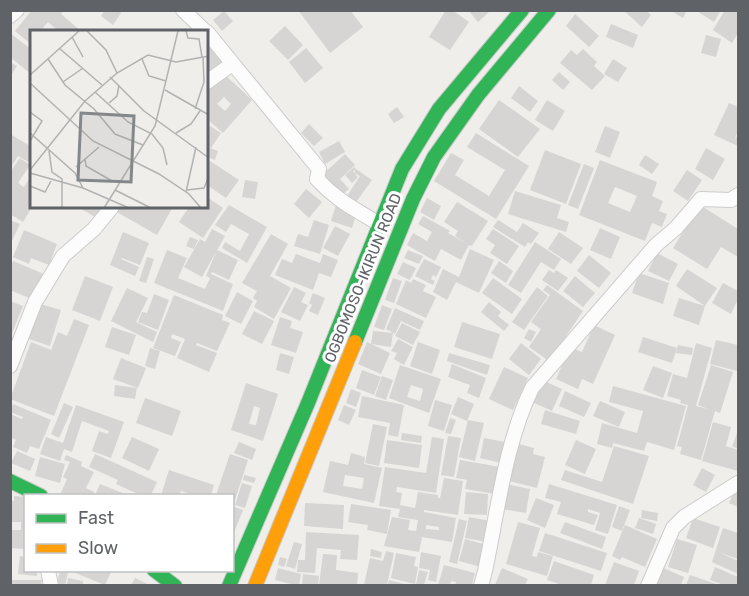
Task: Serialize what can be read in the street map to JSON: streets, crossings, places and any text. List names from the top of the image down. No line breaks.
{"streets":{"main road":["OGBOMOSO-IKIRUN ROAD"]},"legend":["Fast","Slow"]}
